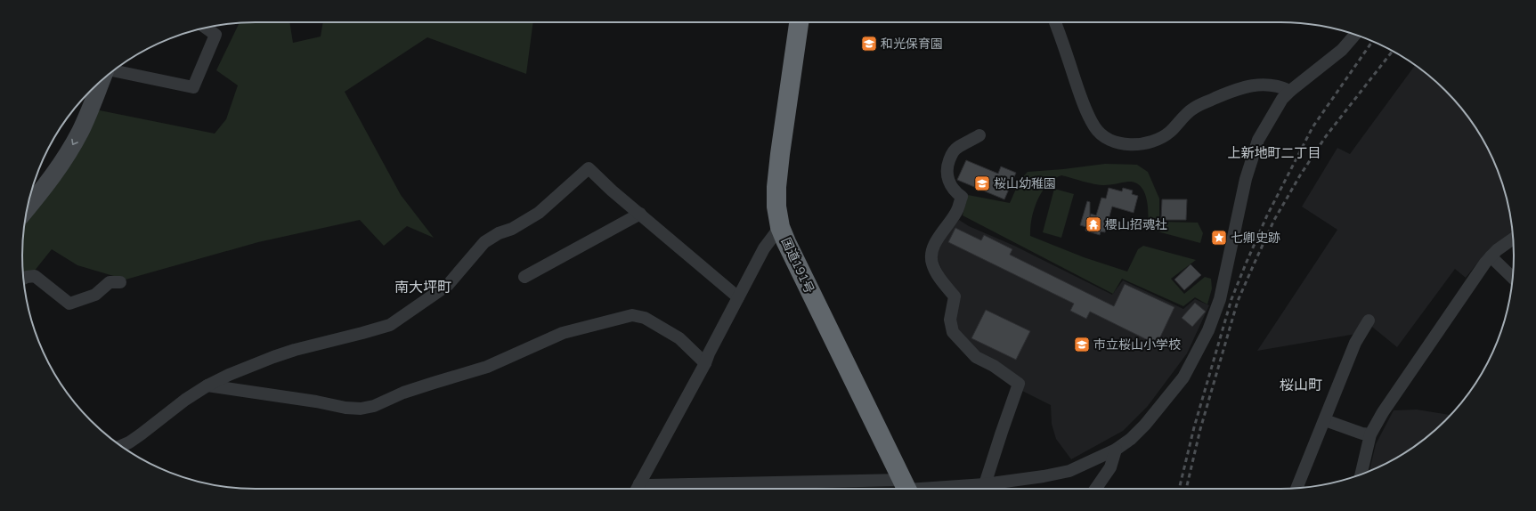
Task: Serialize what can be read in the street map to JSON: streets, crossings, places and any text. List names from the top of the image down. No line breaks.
{"streets":{"highway":["国道191号"]},"districts":["上新地町二丁目","南大坪町","桜山町"],"places":{"school or university":["和光保育園","桜山幼稚園","市立桜山小学校"],"temple":["櫻山招魂社"],"place":["七卿史跡"]}}
